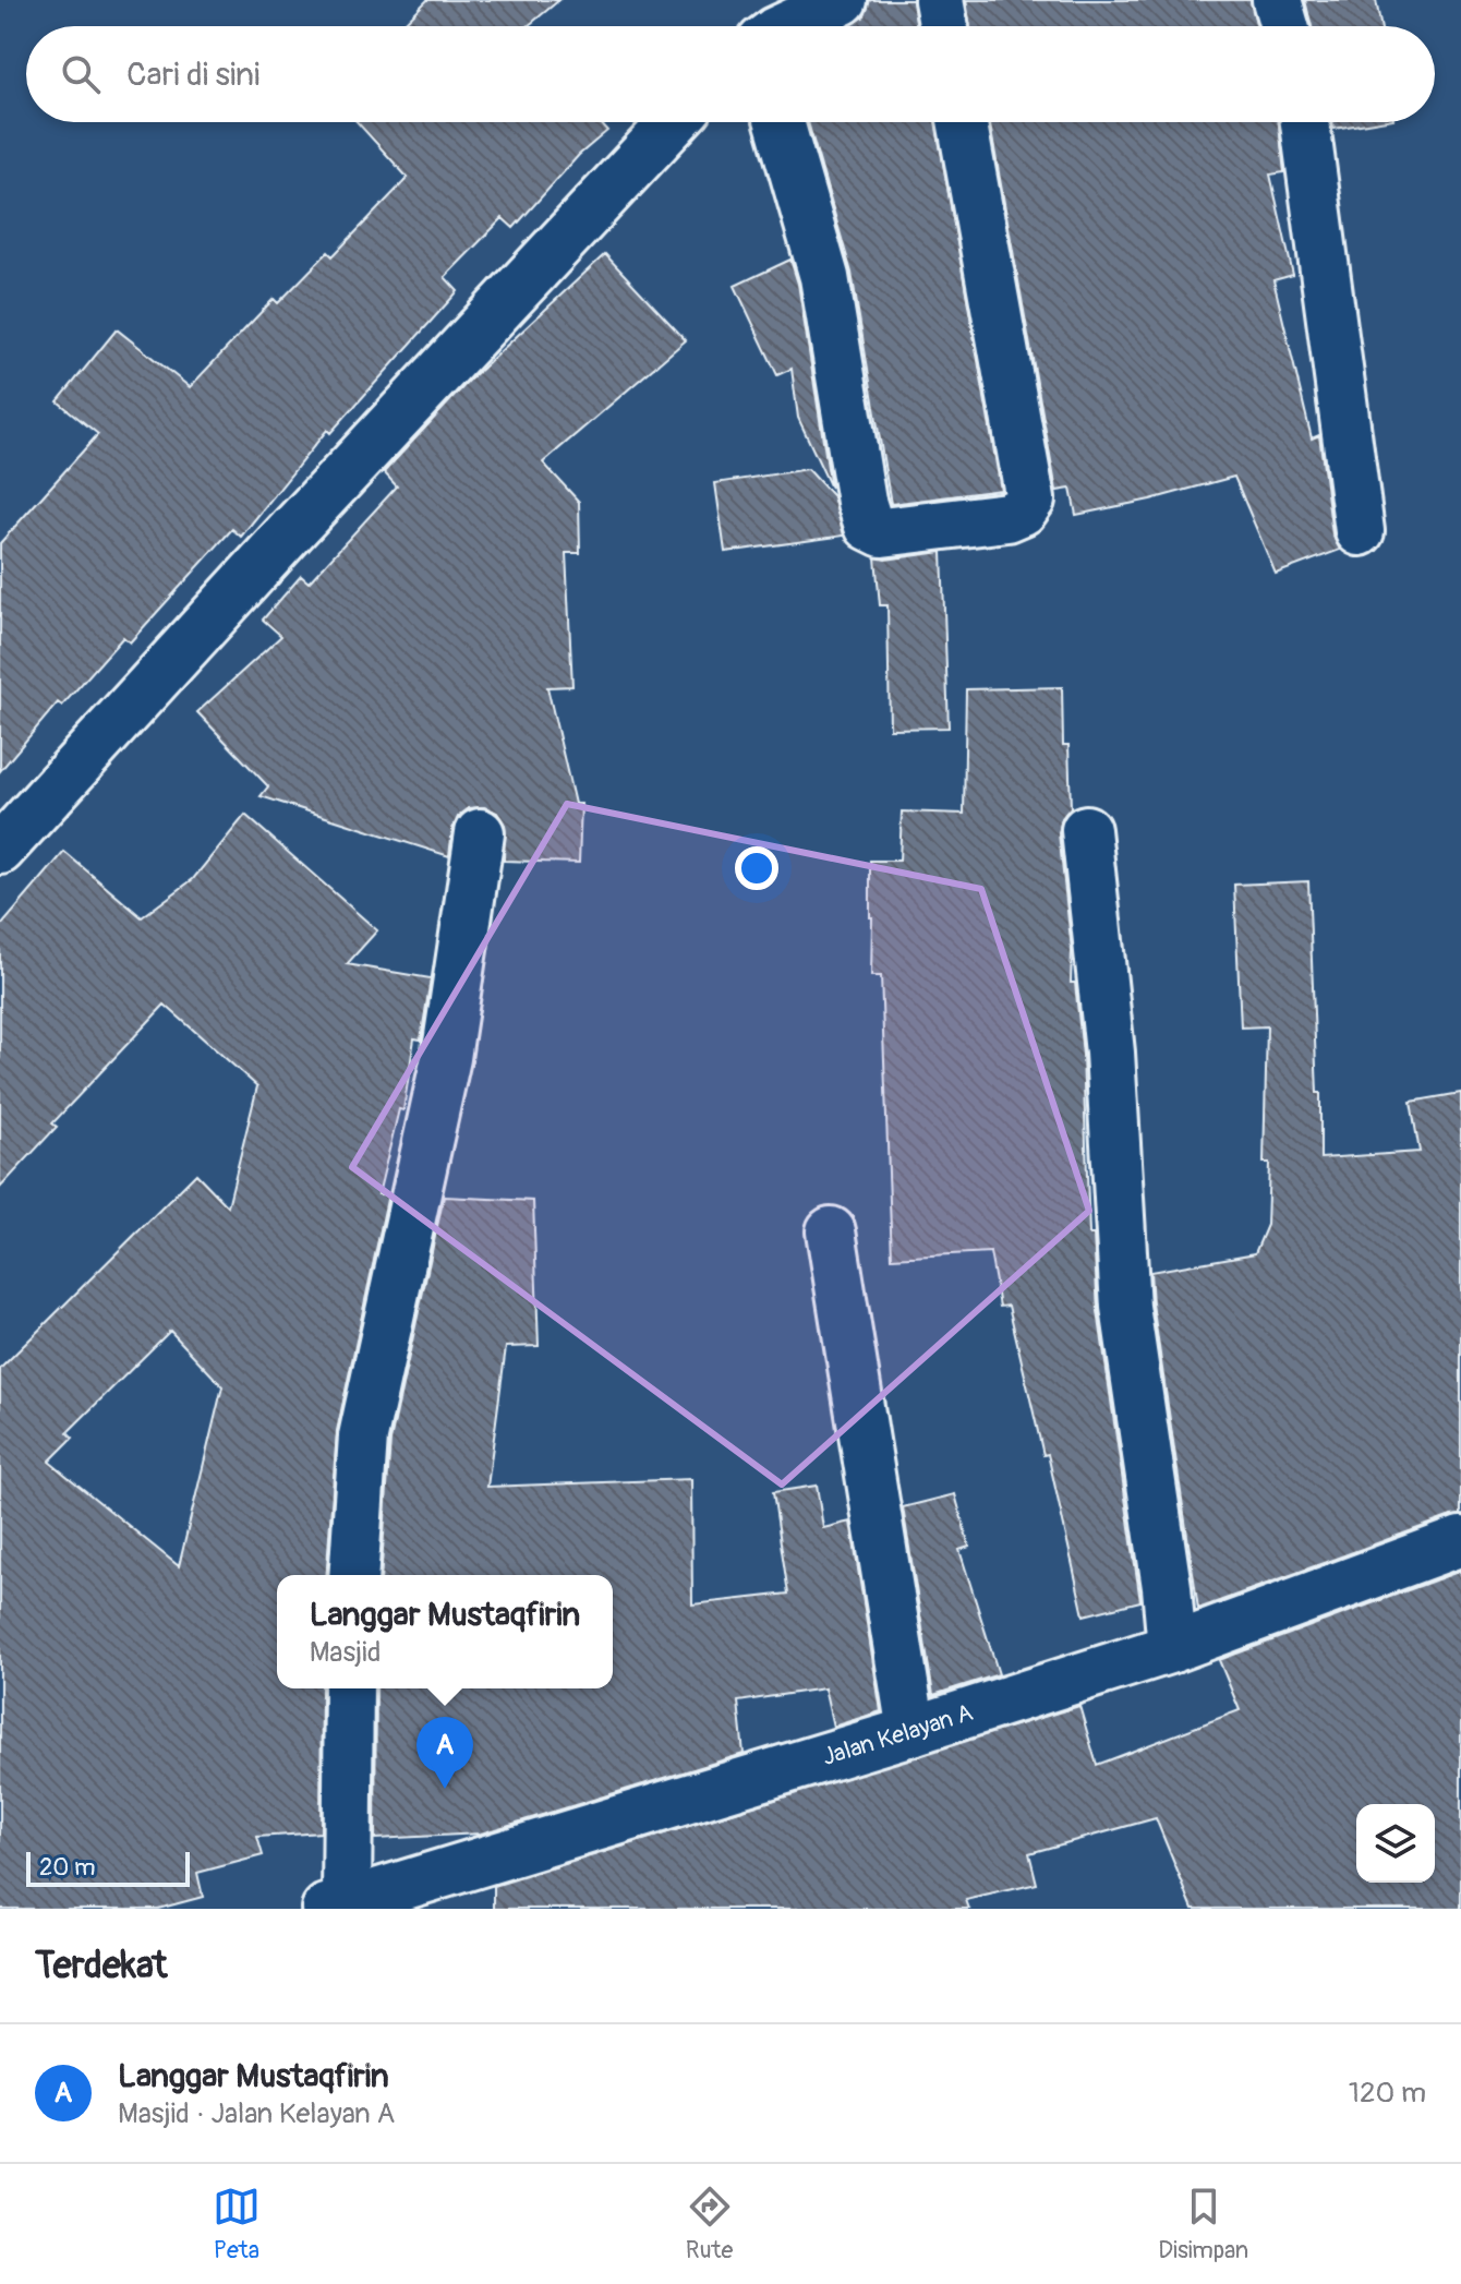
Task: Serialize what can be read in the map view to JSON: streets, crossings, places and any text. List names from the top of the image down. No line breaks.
{"streets":{"street":["Jalan Kelayan A"]},"scale_bar":"20 m","page":{"search":"Cari di sini","popup":["Langgar Mustaqfirin","Masjid"],"pins":"A","scale":"20 m","heading":"Terdekat","list":[{"mark":"A","name":"Langgar Mustaqfirin","note":"Masjid · Jalan Kelayan A","value":"120 m"}],"nav":["Peta","Rute","Disimpan"]}}
